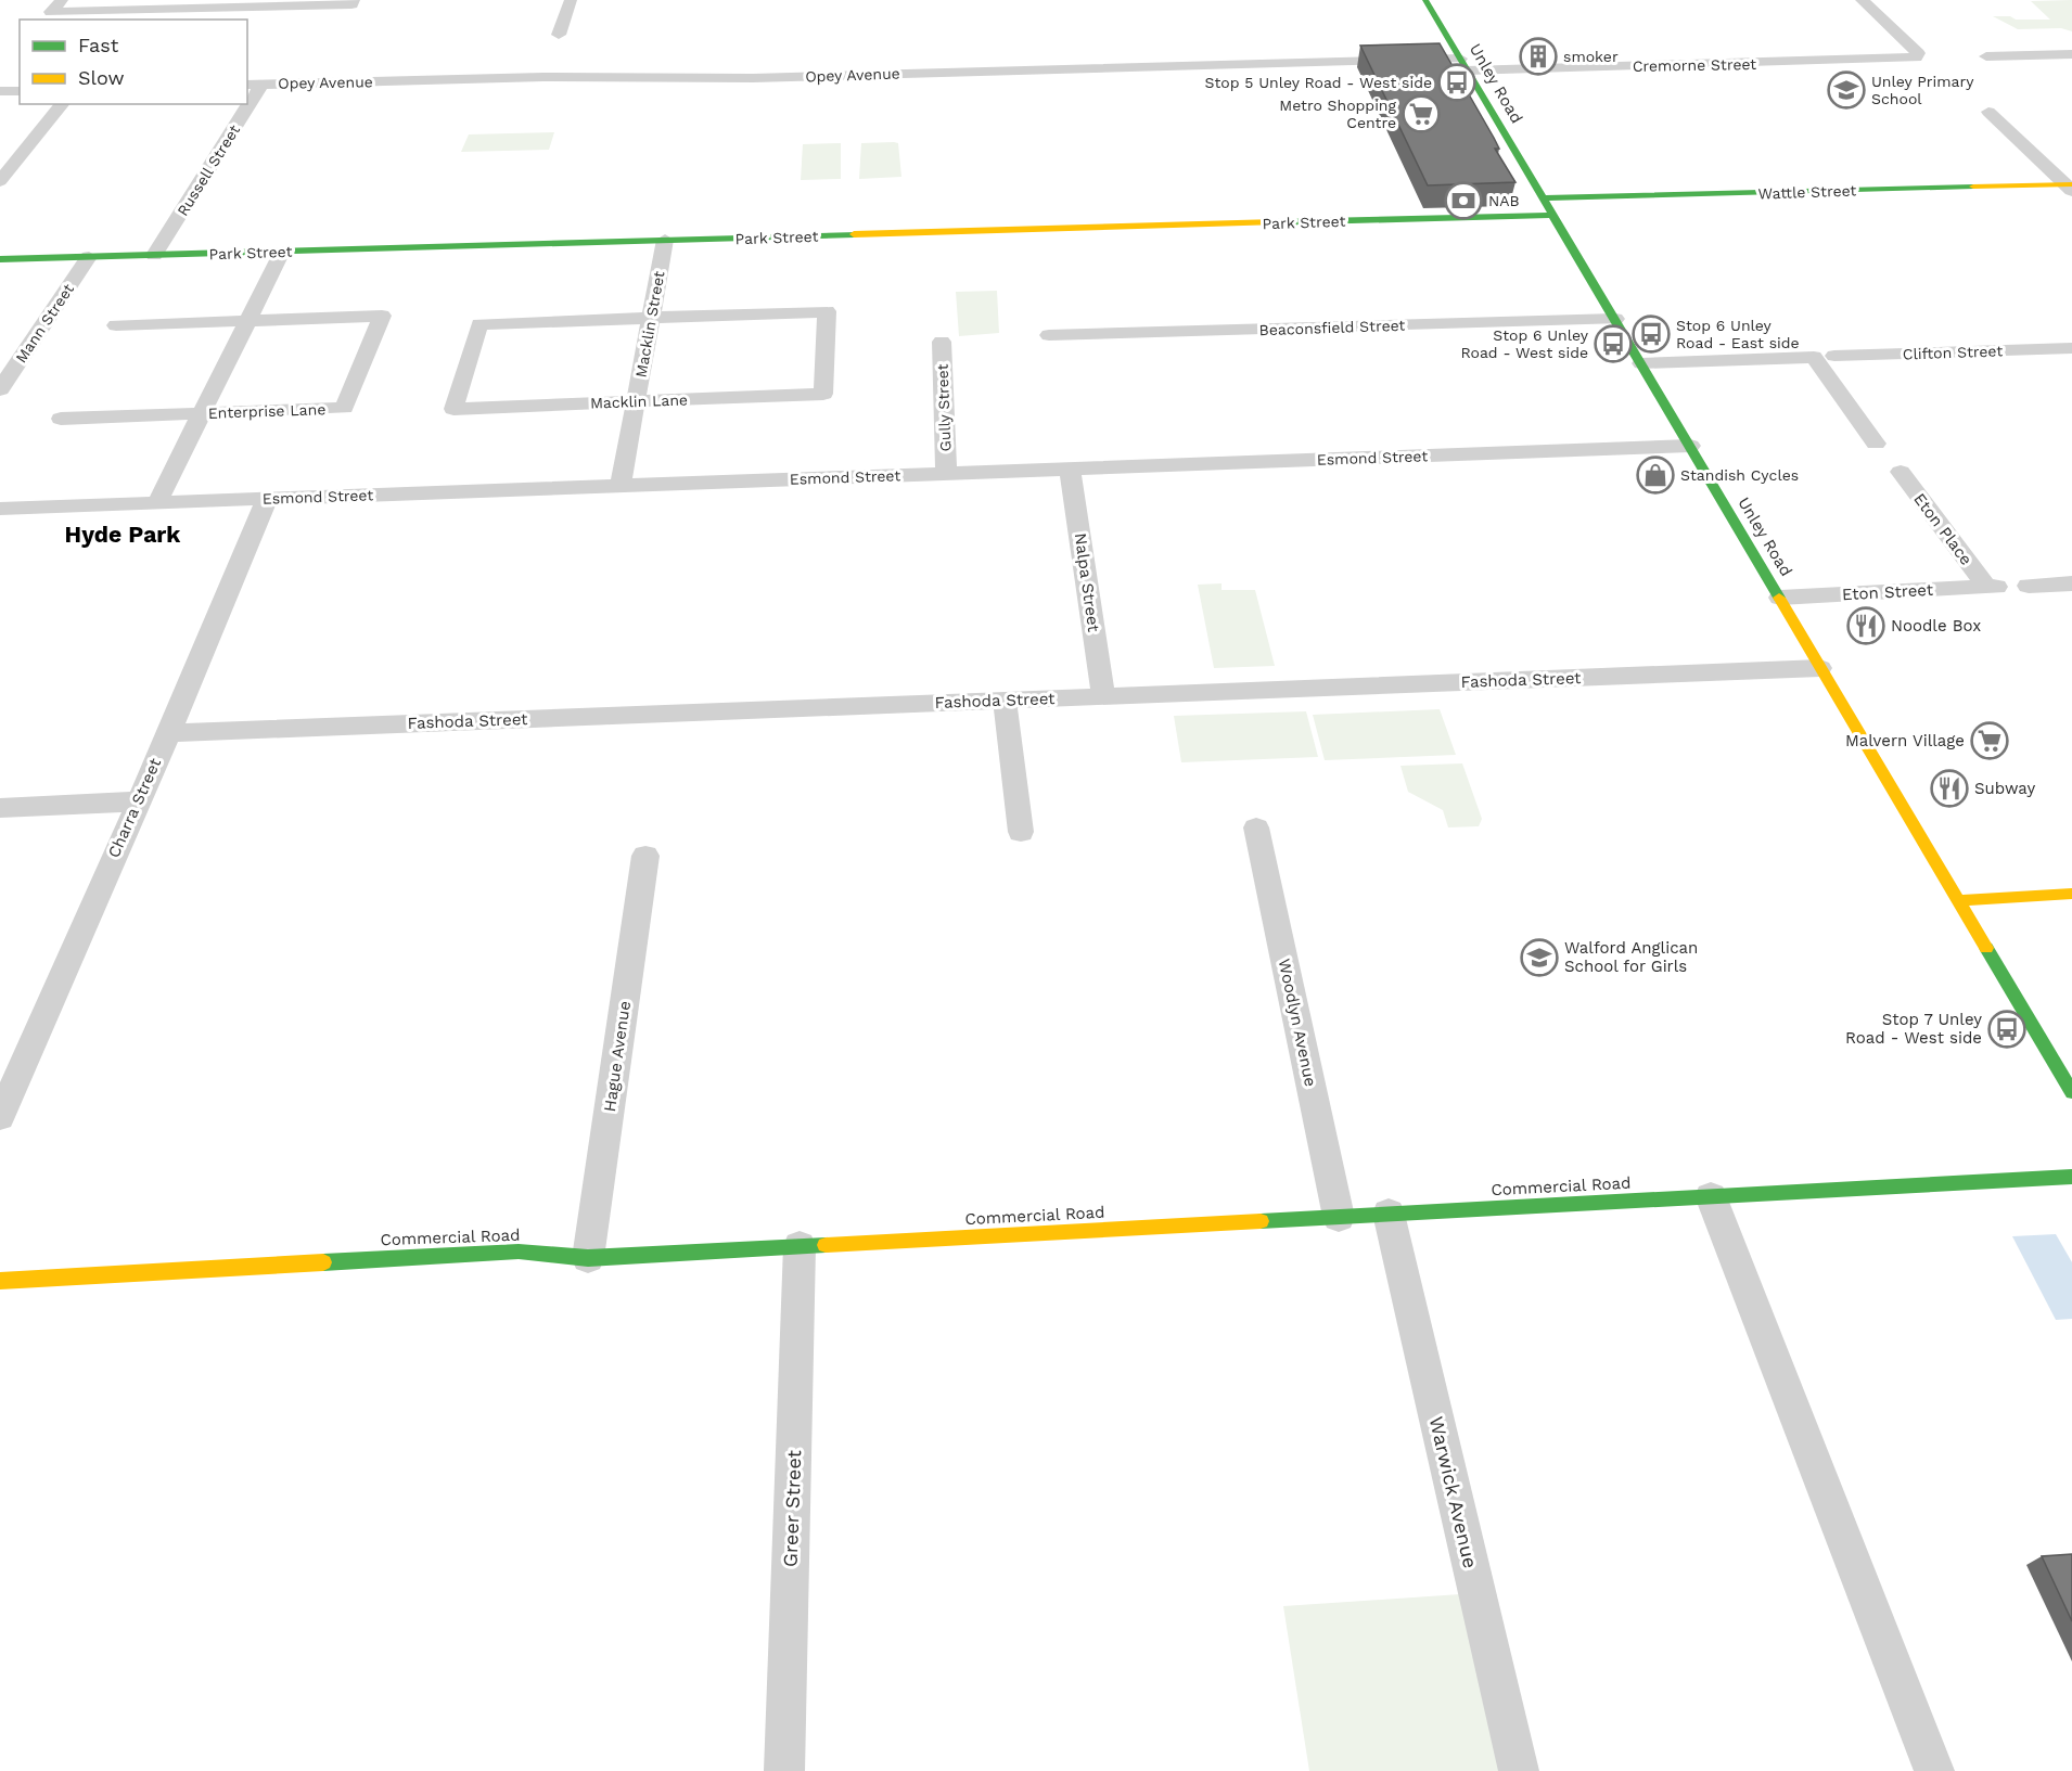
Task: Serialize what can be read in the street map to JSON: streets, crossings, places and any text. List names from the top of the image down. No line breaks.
{"streets":{"street":["Cremorne Street","Opey Avenue","Unley Road","Russell Street","Wattle Street","Park Street","Mann Street","Macklin Street","Beaconsfield Street","Clifton Street","Macklin Lane","Gully Street","Enterprise Lane","Esmond Street","Eton Place","Nalpa Street","Eton Street","Fashoda Street","Charra Street","Woodlyn Avenue","Hague Avenue","Commercial Road","Warwick Avenue","Greer Street"]},"crossings":[["Cremorne Street","Opey Avenue"],["Cremorne Street","Unley Road"],["Opey Avenue","Unley Road"],["Unley Road","Wattle Street"],["Unley Road","Park Street"],["Unley Road","Beaconsfield Street"],["Unley Road","Clifton Street"],["Unley Road","Esmond Street"],["Unley Road","Eton Street"],["Unley Road","Fashoda Street"],["Russell Street","Park Street"],["Park Street","Mann Street"],["Park Street","Macklin Street"],["Macklin Street","Macklin Lane"],["Macklin Street","Esmond Street"],["Gully Street","Esmond Street"],["Esmond Street","Nalpa Street"],["Esmond Street","Charra Street"],["Eton Place","Eton Street"],["Nalpa Street","Fashoda Street"],["Fashoda Street","Charra Street"],["Woodlyn Avenue","Commercial Road"],["Hague Avenue","Commercial Road"],["Commercial Road","Warwick Avenue"],["Commercial Road","Greer Street"]],"districts":["Hyde Park"],"places":{"building":["smoker"],"bus stop":["Stop 5 Unley Road - West side","Stop 6 Unley Road - East side","Stop 6 Unley Road - West side","Stop 7 Unley Road - West side"],"school or university":["Unley Primary School","Walford Anglican School for Girls"],"supermarket":["Metro Shopping Centre","Malvern Village"],"bank":["NAB"],"shop":["Standish Cycles"],"restaurant":["Noodle Box","Subway"]},"legend":["Fast","Slow"]}
